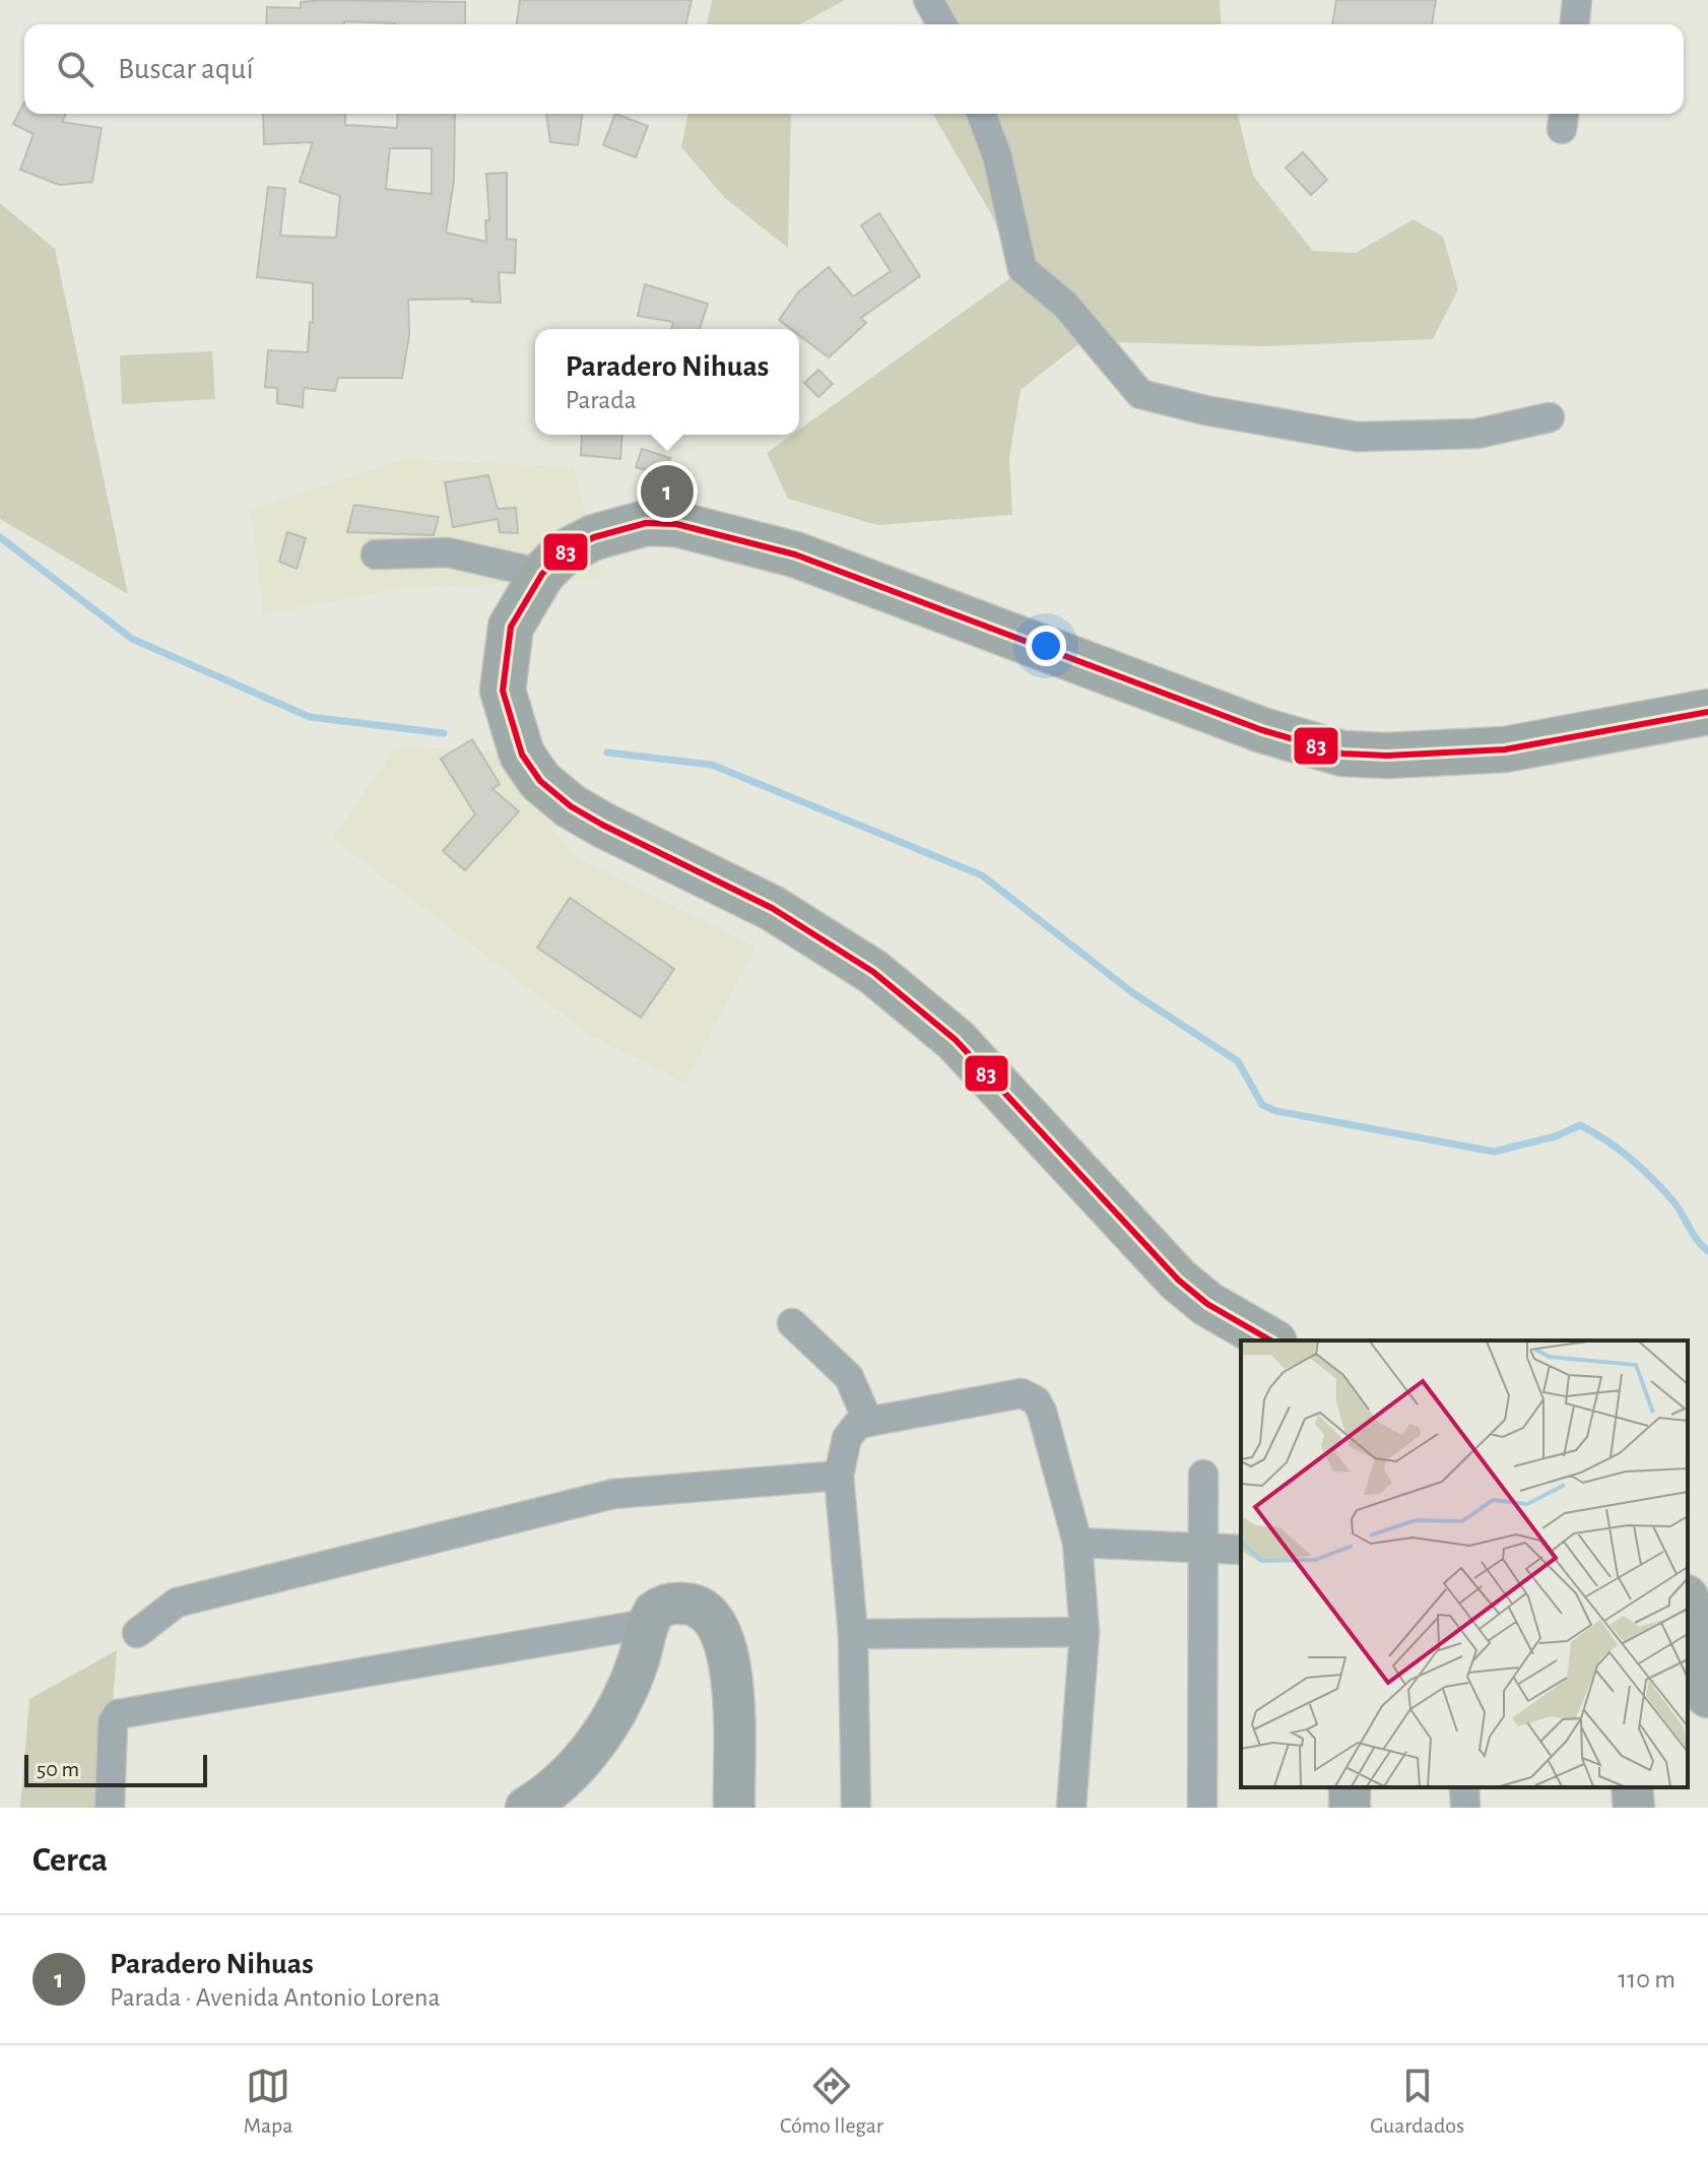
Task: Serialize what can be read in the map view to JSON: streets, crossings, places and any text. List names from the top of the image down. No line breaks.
{"lines":["transit line 83"],"scale_bar":"50 m","page":{"search":"Buscar aquí","popup":["Paradero Nihuas","Parada"],"pins":"1","scale":"50 m","heading":"Cerca","list":[{"mark":"1","name":"Paradero Nihuas","note":"Parada · Avenida Antonio Lorena","value":"110 m"}],"nav":["Mapa","Cómo llegar","Guardados"]}}
